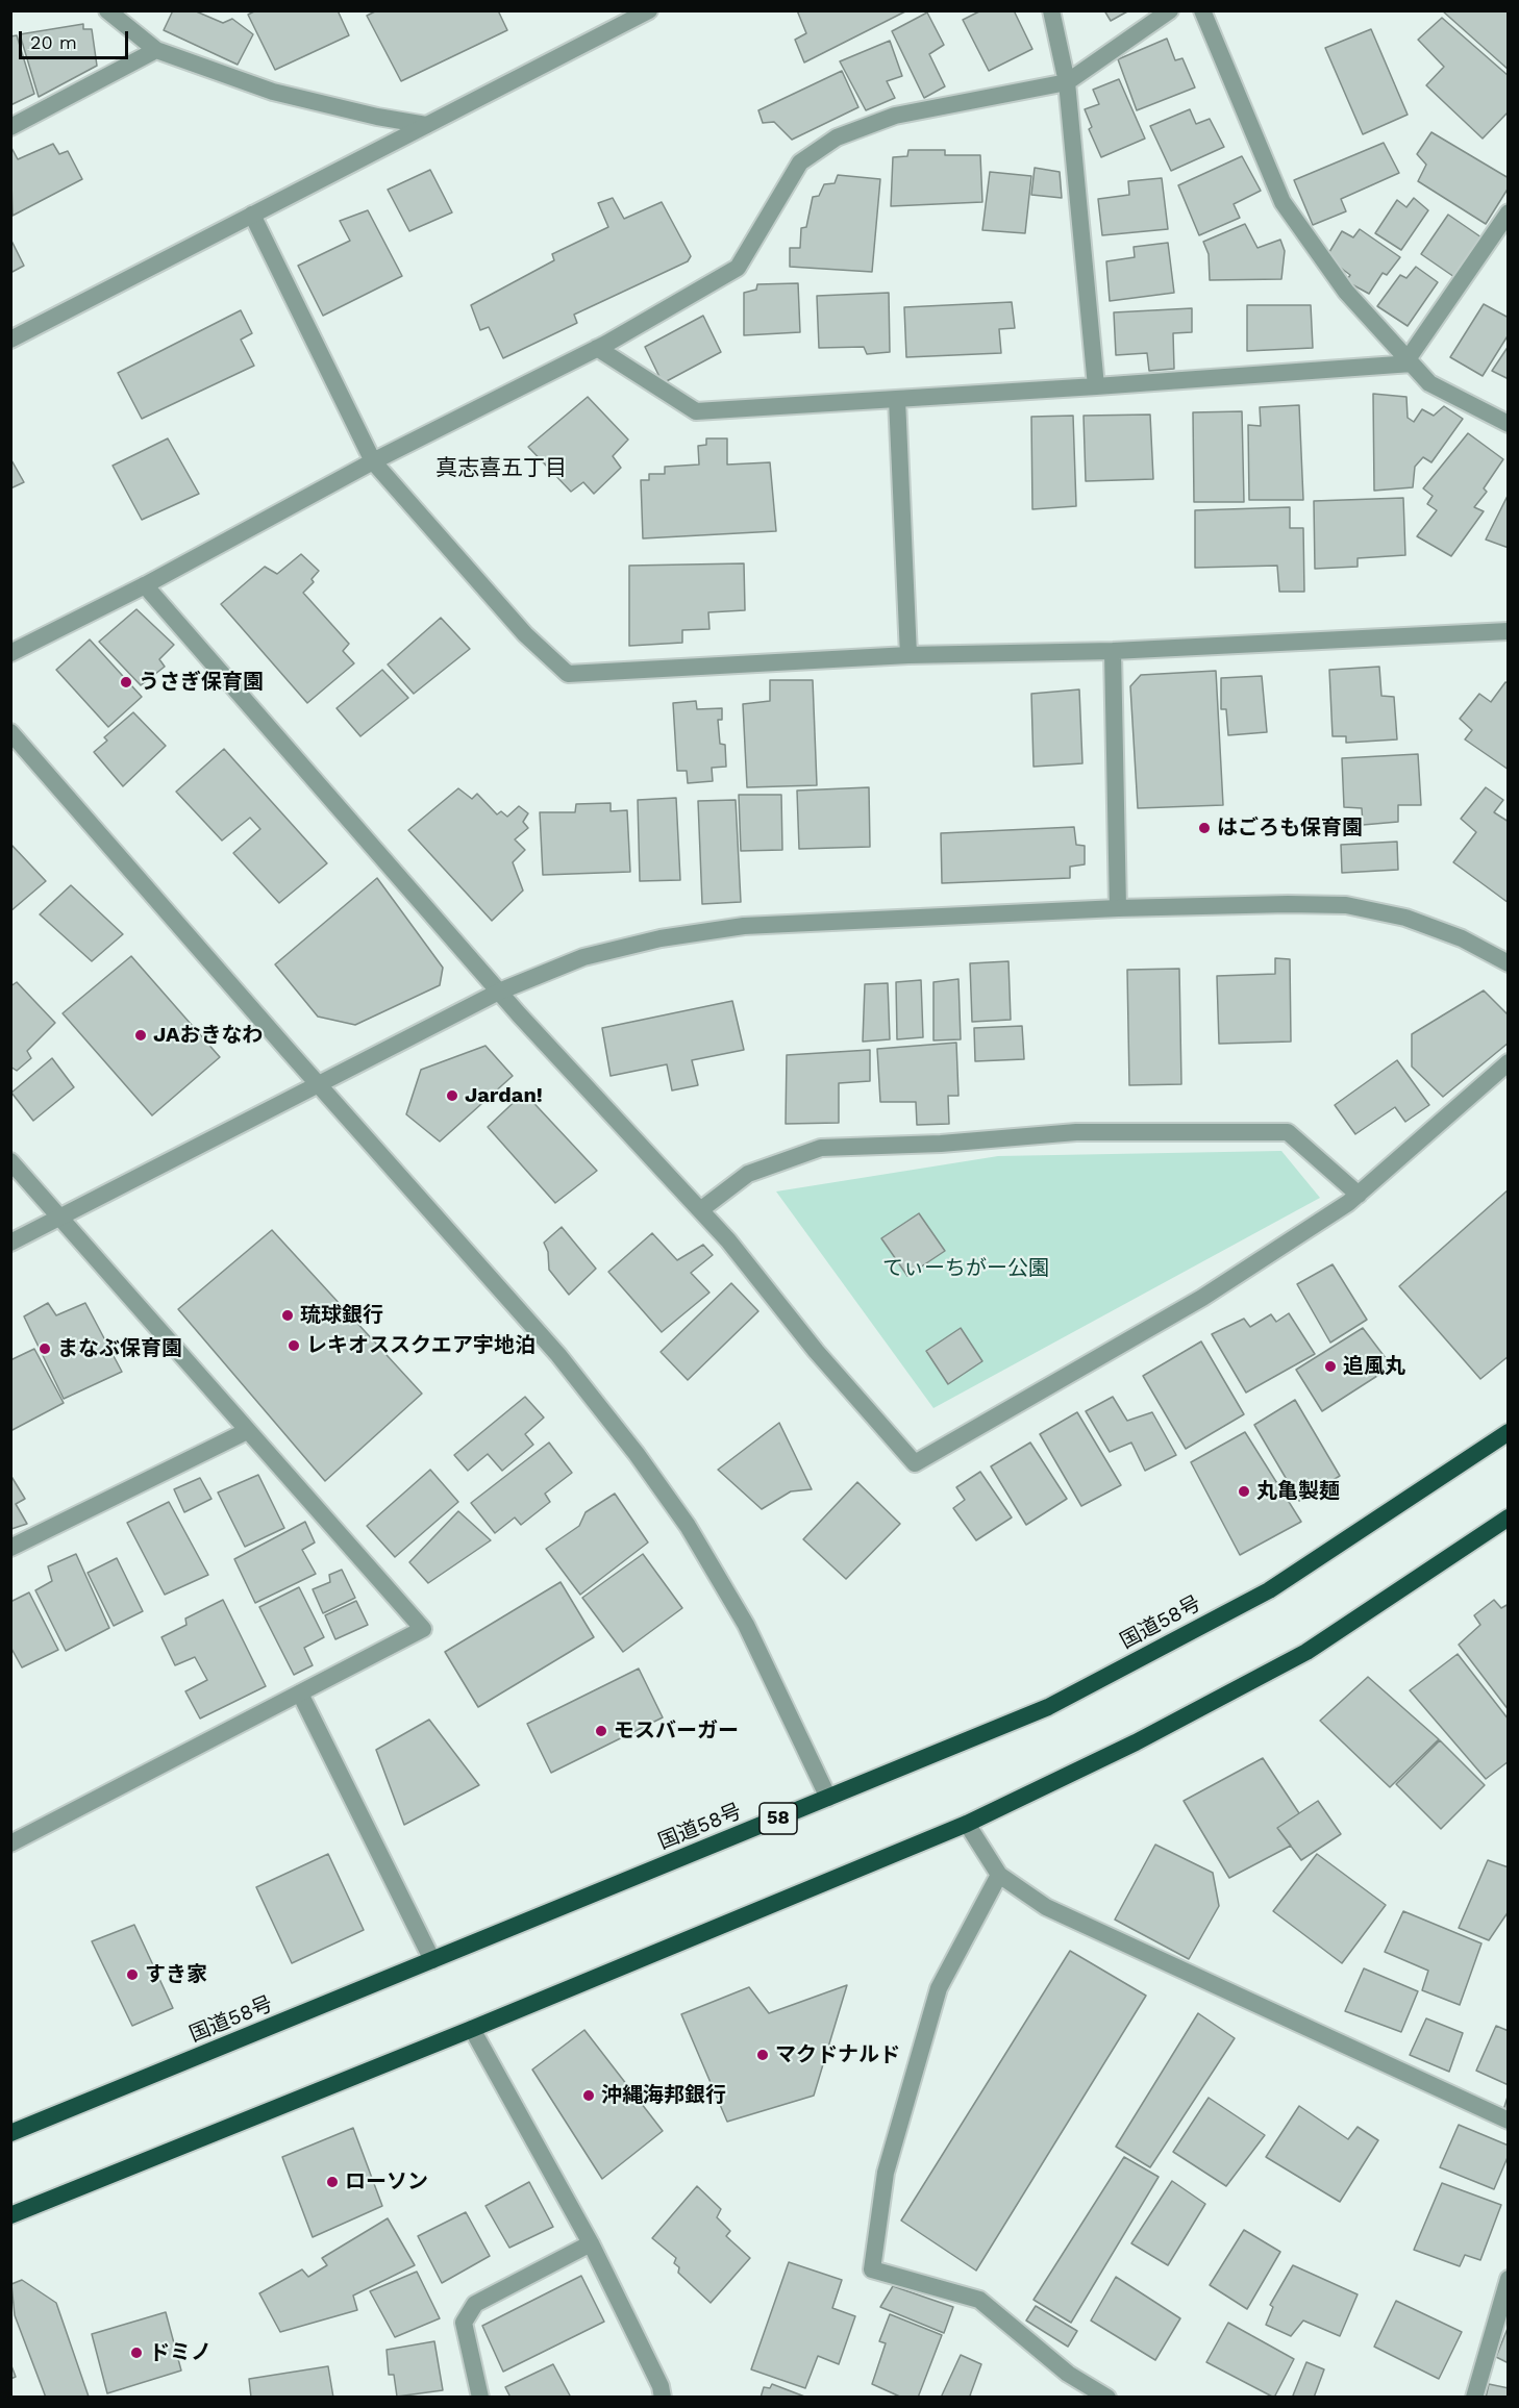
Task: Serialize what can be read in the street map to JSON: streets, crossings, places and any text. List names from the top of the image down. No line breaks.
{"streets":{"highway":["国道58号","58"]},"districts":["真志喜五丁目"],"parks":["てぃーちがー公園"],"places":["うさぎ保育園","はごろも保育園","JAおきなわ","Jardan!","琉球銀行","レキオススクエア宇地泊","まなぶ保育園","追風丸","丸亀製麺","モスバーガー","すき家","マクドナルド","沖縄海邦銀行","ローソン","ドミノ"],"scale_bar":"20 m"}
